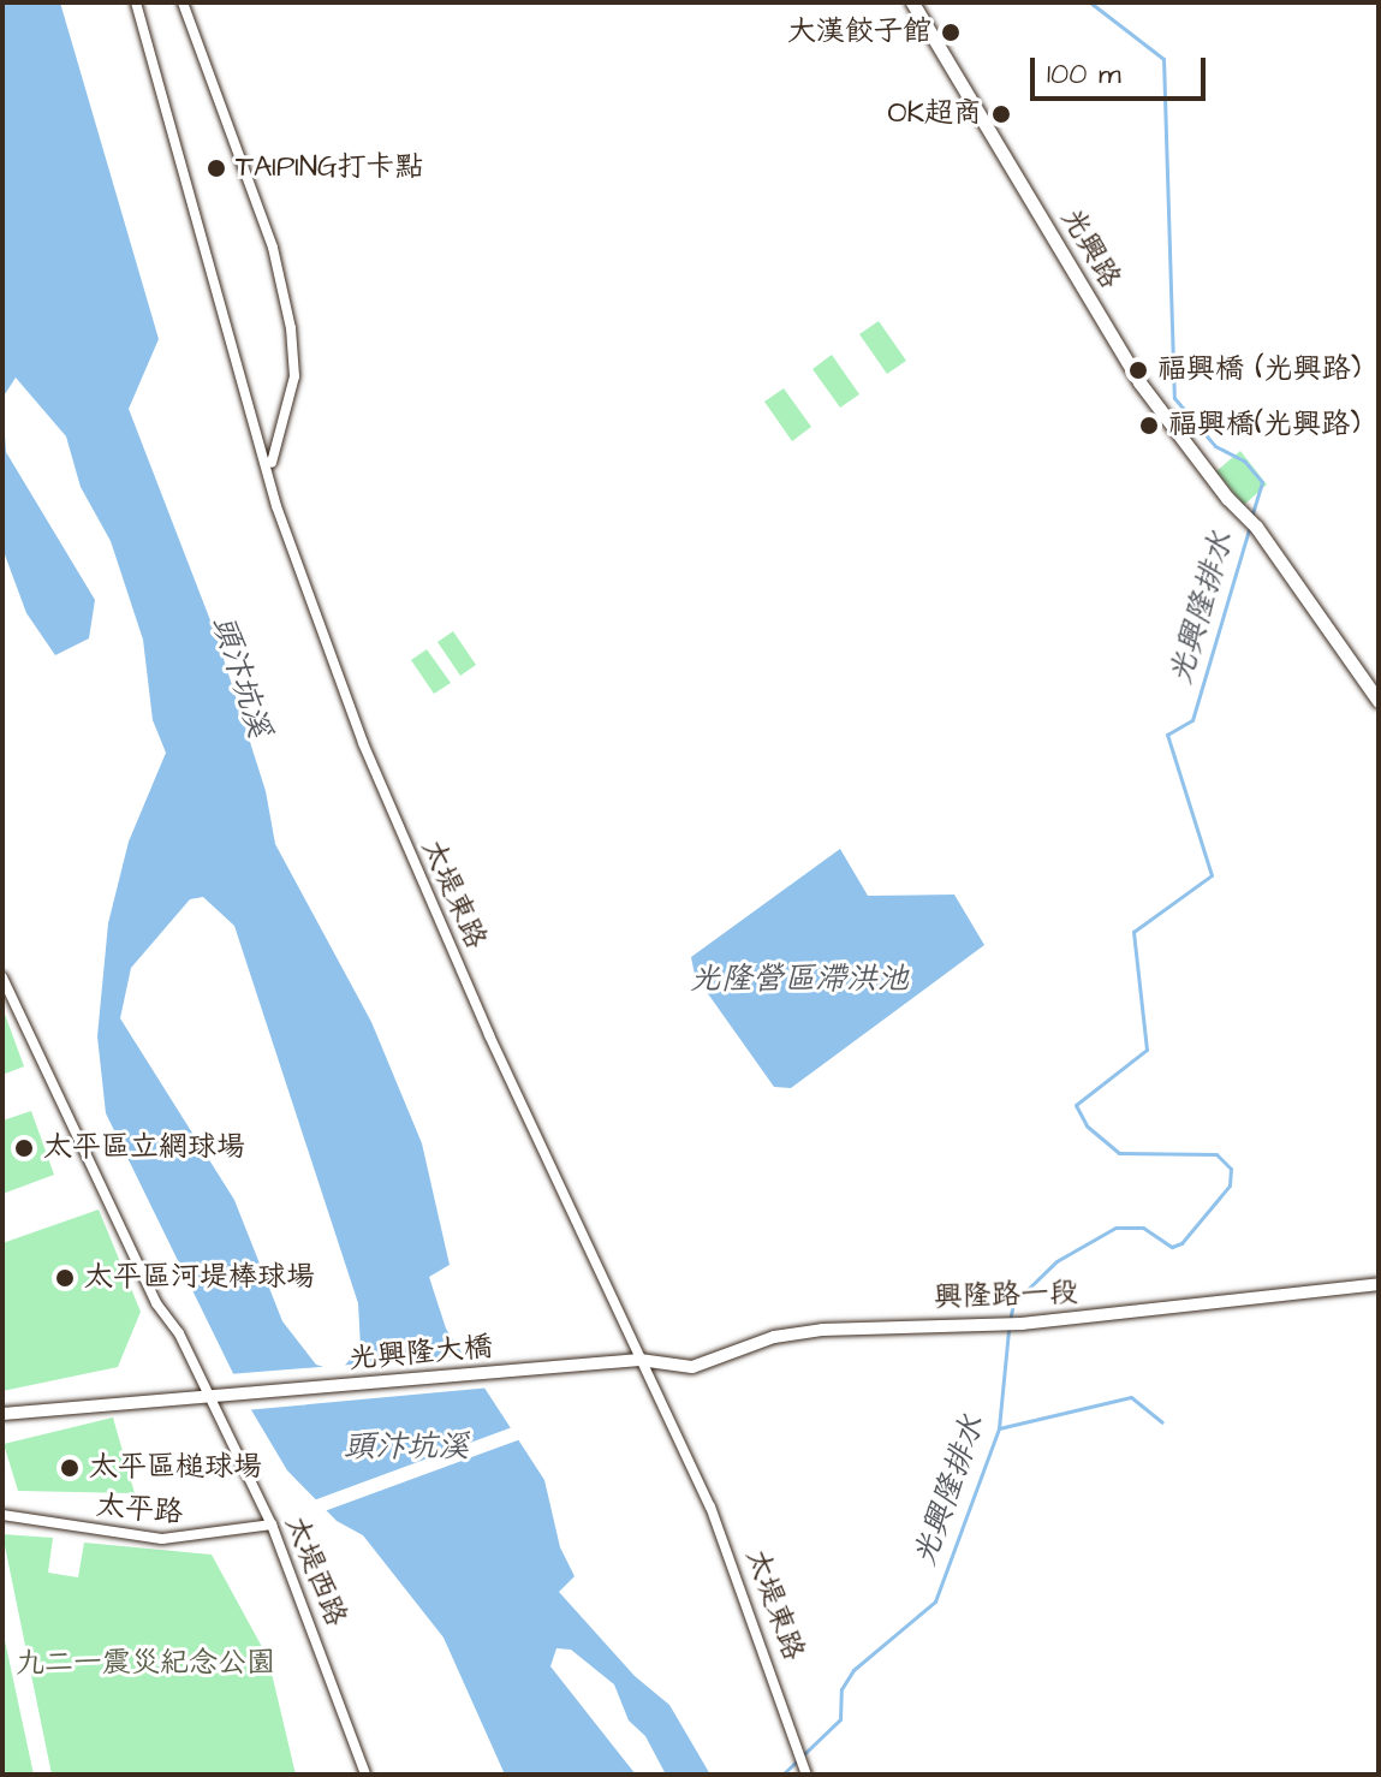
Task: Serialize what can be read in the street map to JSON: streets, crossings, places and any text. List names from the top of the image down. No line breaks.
{"streets":{"main road":["光興路"],"street":["太堤東路","興隆路一段","光興隆大橋","太平路","太堤西路"]},"crossings":[["太堤東路","興隆路一段"],["太堤東路","光興隆大橋"],["興隆路一段","光興隆大橋"],["光興隆大橋","太堤西路"],["太平路","太堤西路"]],"water":["光興隆排水","頭汴坑溪","光隆營區滯洪池"],"parks":["九二一震災紀念公園"],"places":["大漢餃子館","OK超商","TAIPING打卡點","福興橋 (光興路)","福興橋(光興路)","太平區立網球場","太平區河堤棒球場","太平區槌球場"],"scale_bar":"100 m"}
